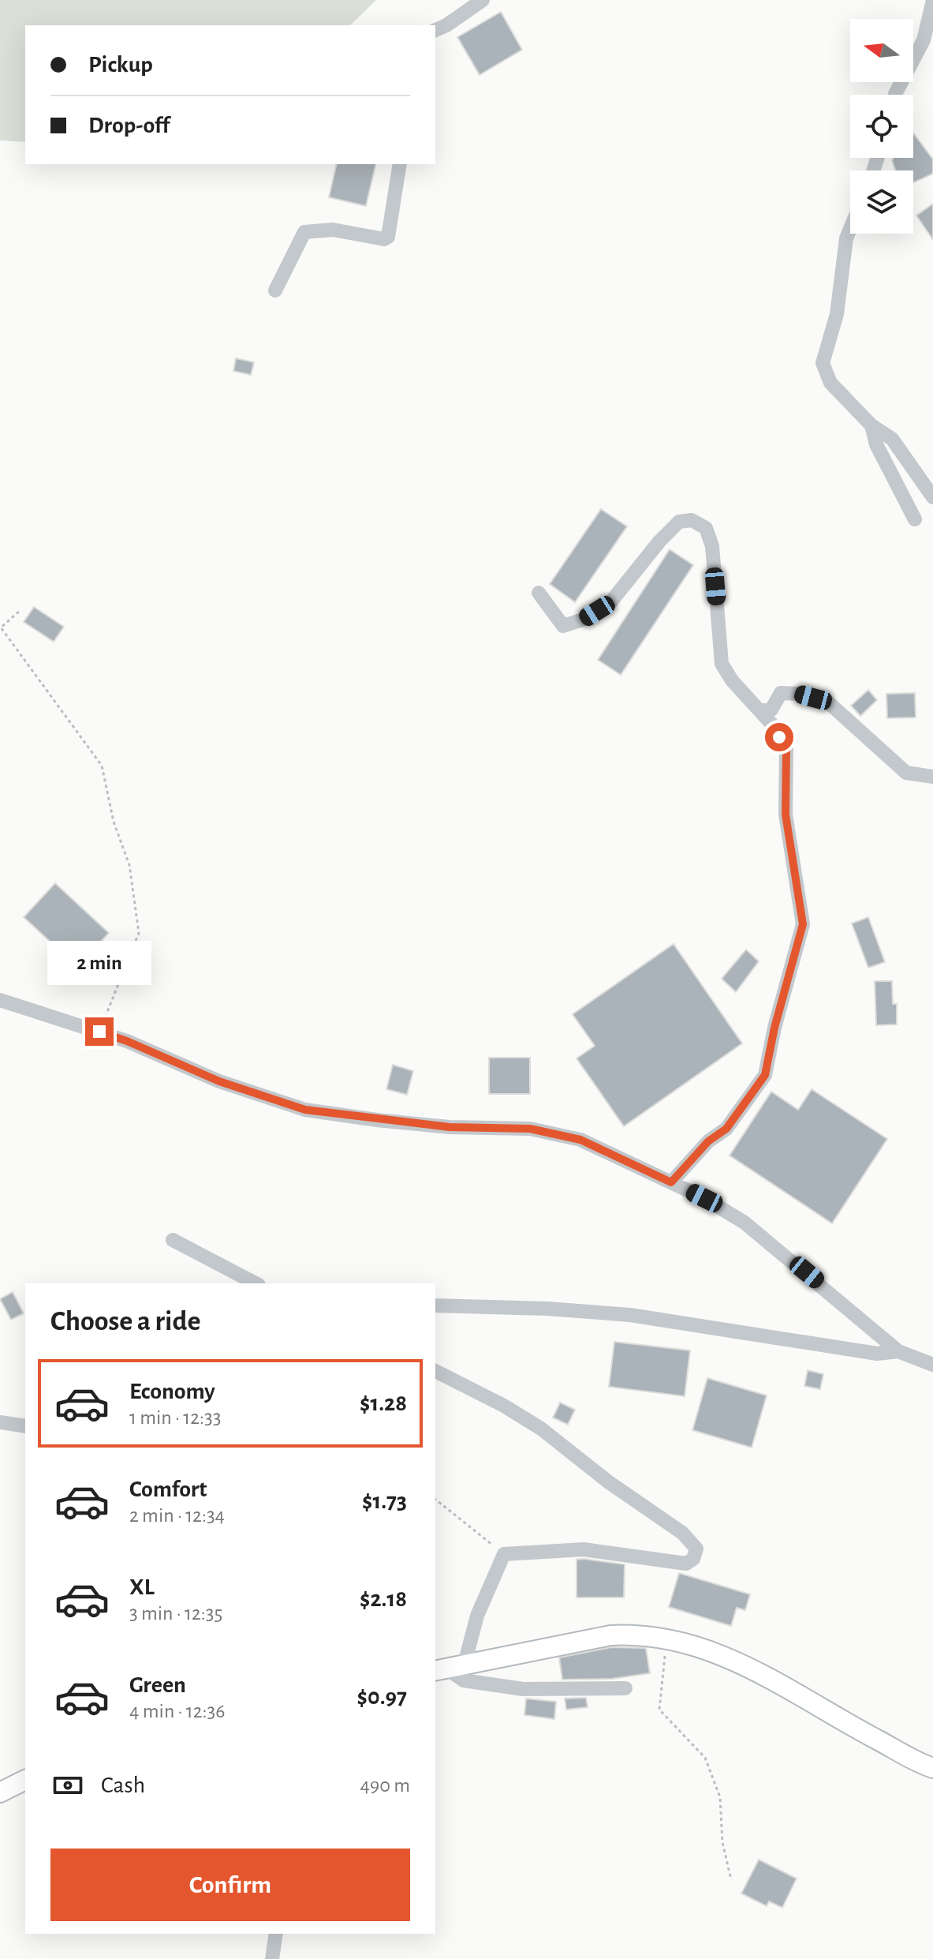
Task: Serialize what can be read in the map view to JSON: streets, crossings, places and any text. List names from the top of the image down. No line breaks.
{"north":"left","page":{"banner":["Pickup","Drop-off"],"bubble":"2 min","heading":"Choose a ride","list":[{"name":"Economy","note":"1 min · 12:33","value":"$1.28"},{"name":"Comfort","note":"2 min · 12:34","value":"$1.73"},{"name":"XL","note":"3 min · 12:35","value":"$2.18"},{"name":"Green","note":"4 min · 12:36","value":"$0.97"}],"pay":["Cash","490 m"],"buttons":"Confirm"}}
